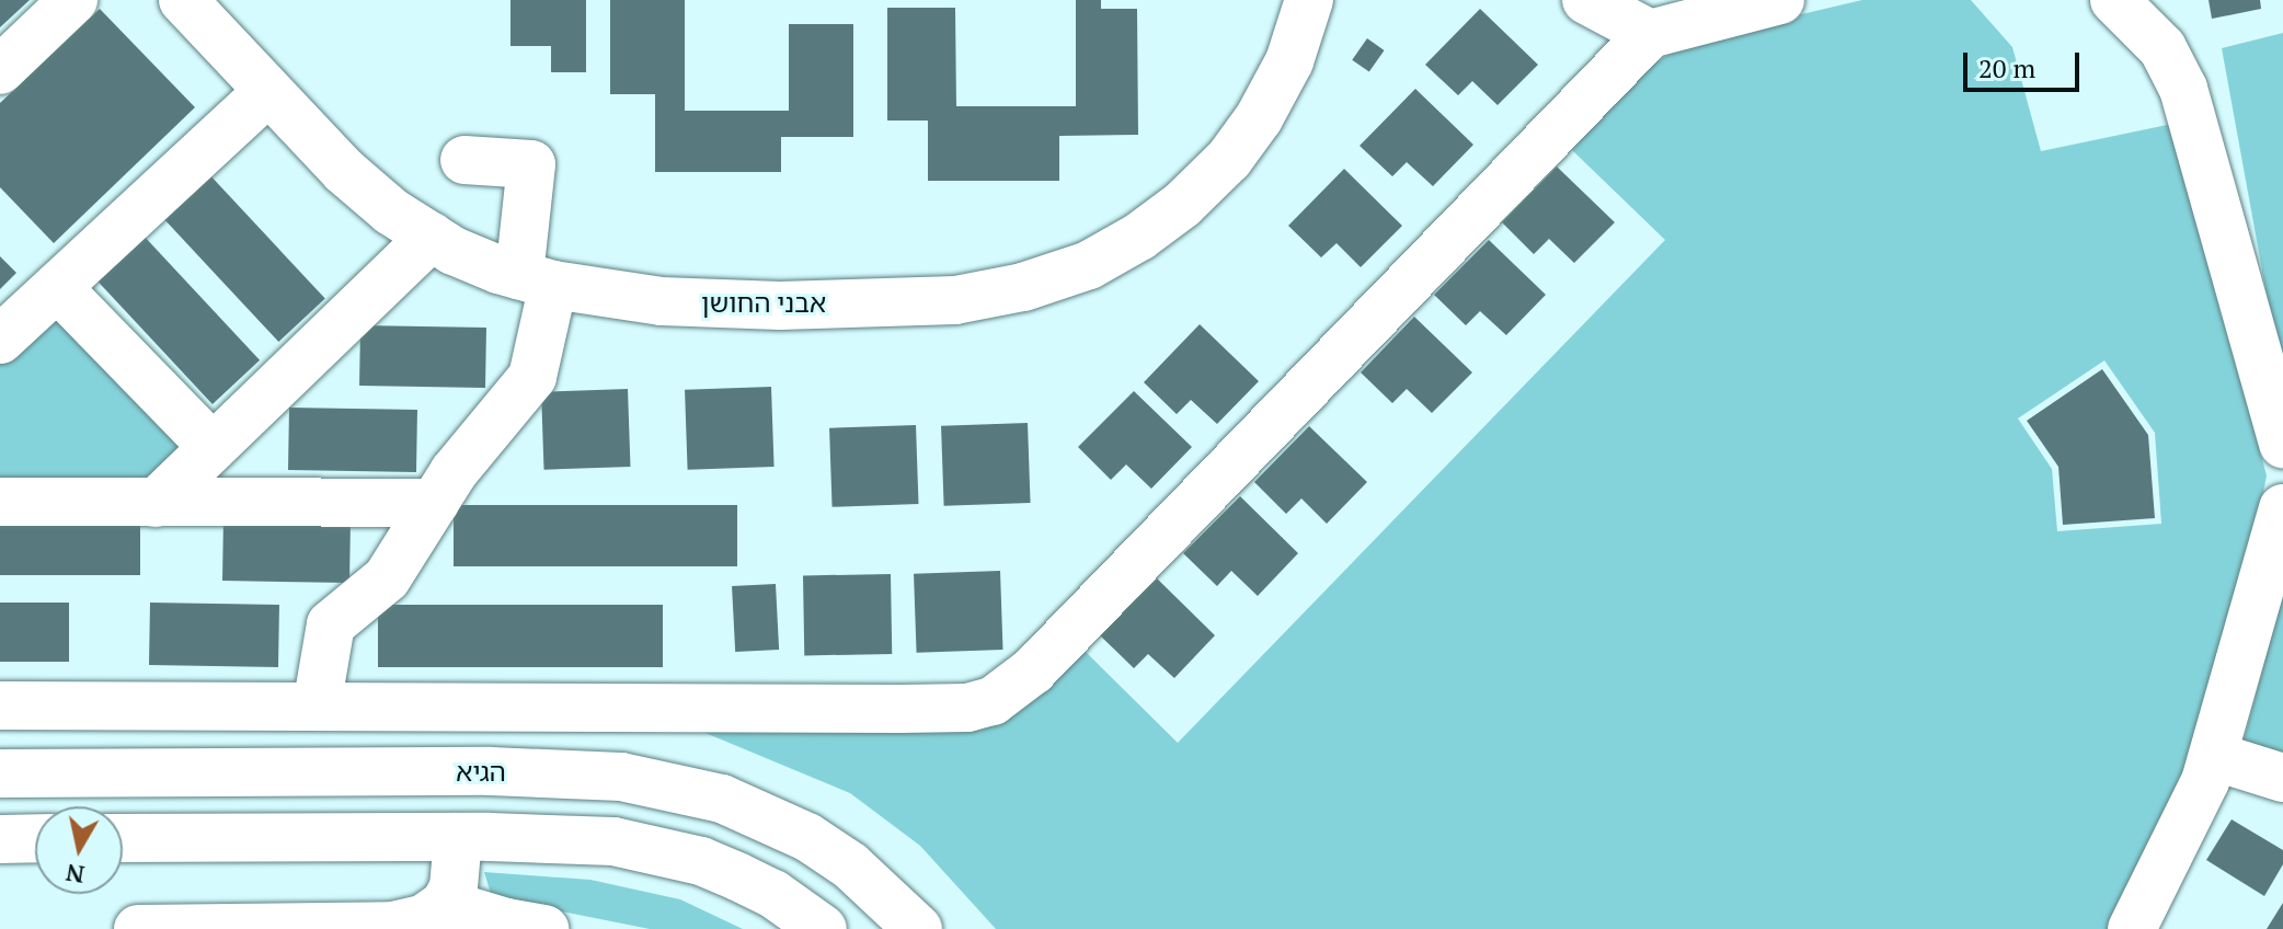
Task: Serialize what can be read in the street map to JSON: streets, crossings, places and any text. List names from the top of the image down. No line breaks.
{"streets":{"street":["אבני החושן","הגיא"]},"scale_bar":"20 m","north":"bottom"}
